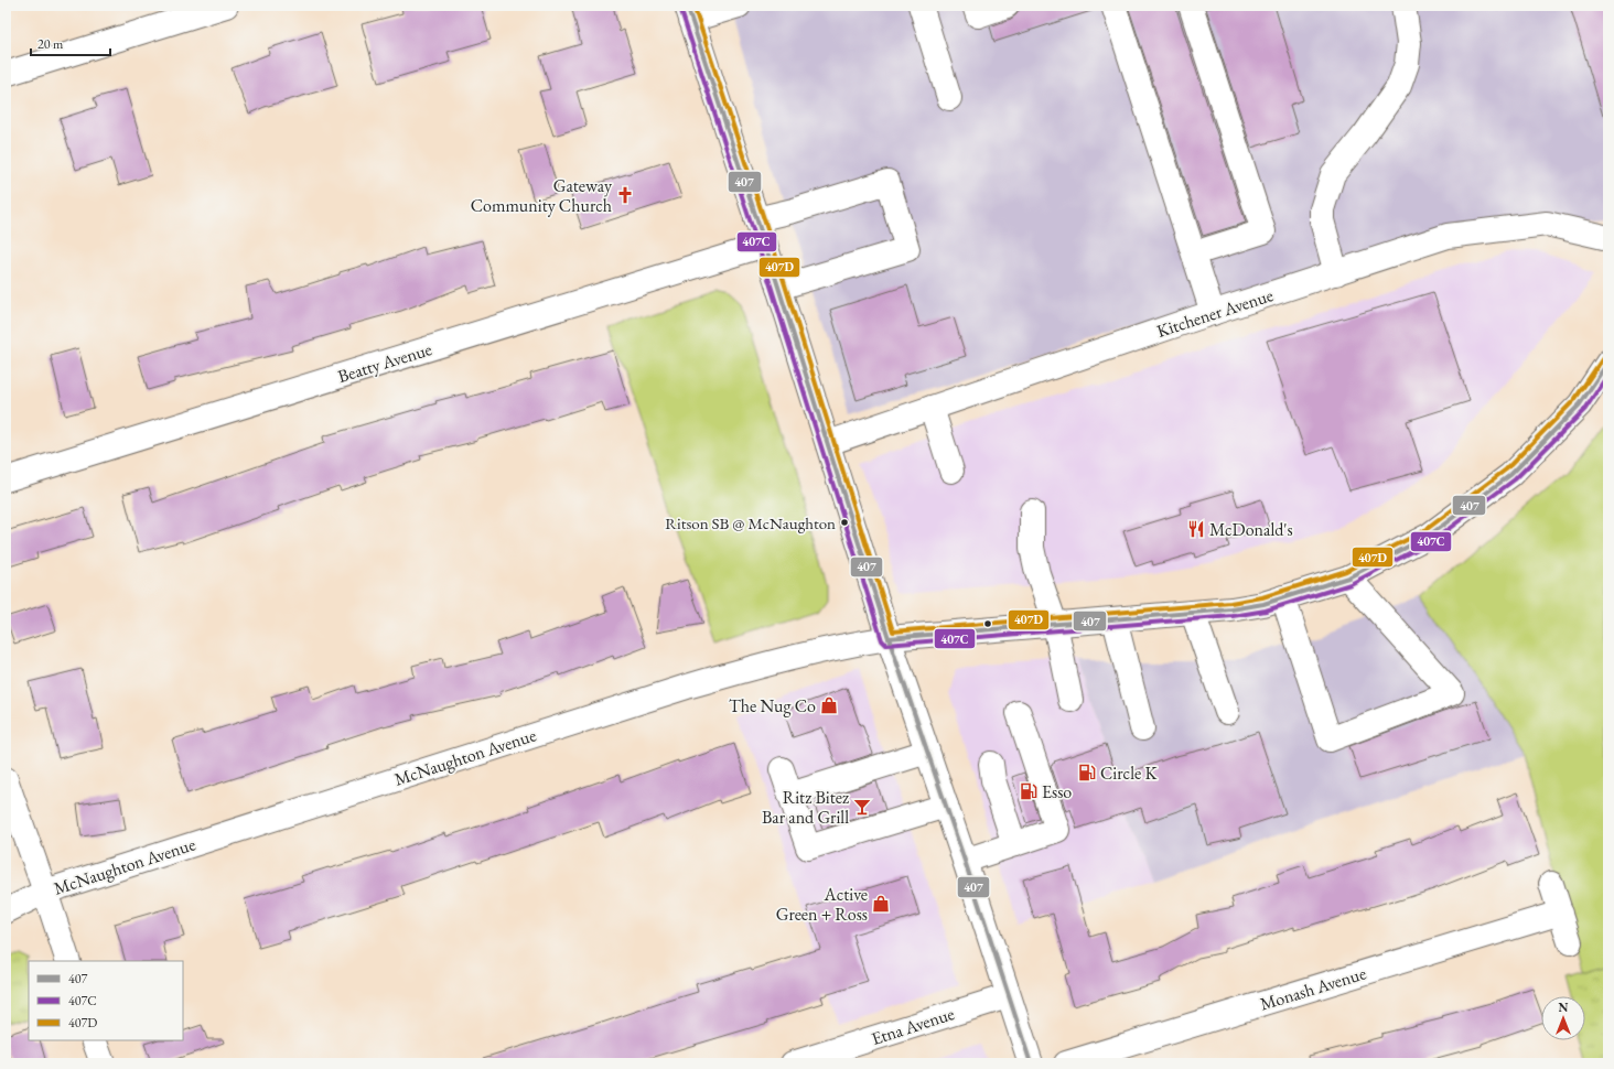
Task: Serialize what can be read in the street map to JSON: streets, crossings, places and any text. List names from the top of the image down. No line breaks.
{"streets":{"street":["Kitchener Avenue","Beatty Avenue","McNaughton Avenue","Monash Avenue","Etna Avenue"]},"places":{"church":["Gateway Community Church"],"other":["Ritson SB @ McNaughton"],"restaurant":["McDonald's"],"shop":["The Nug Co","Active Green + Ross"],"fuel station":["Circle K","Esso"],"bar":["Ritz Bitez Bar and Grill"]},"lines":["transit line 407","transit line 407D","transit line 407C"],"legend":["407","407C","407D"],"scale_bar":"20 m","north":"top"}
